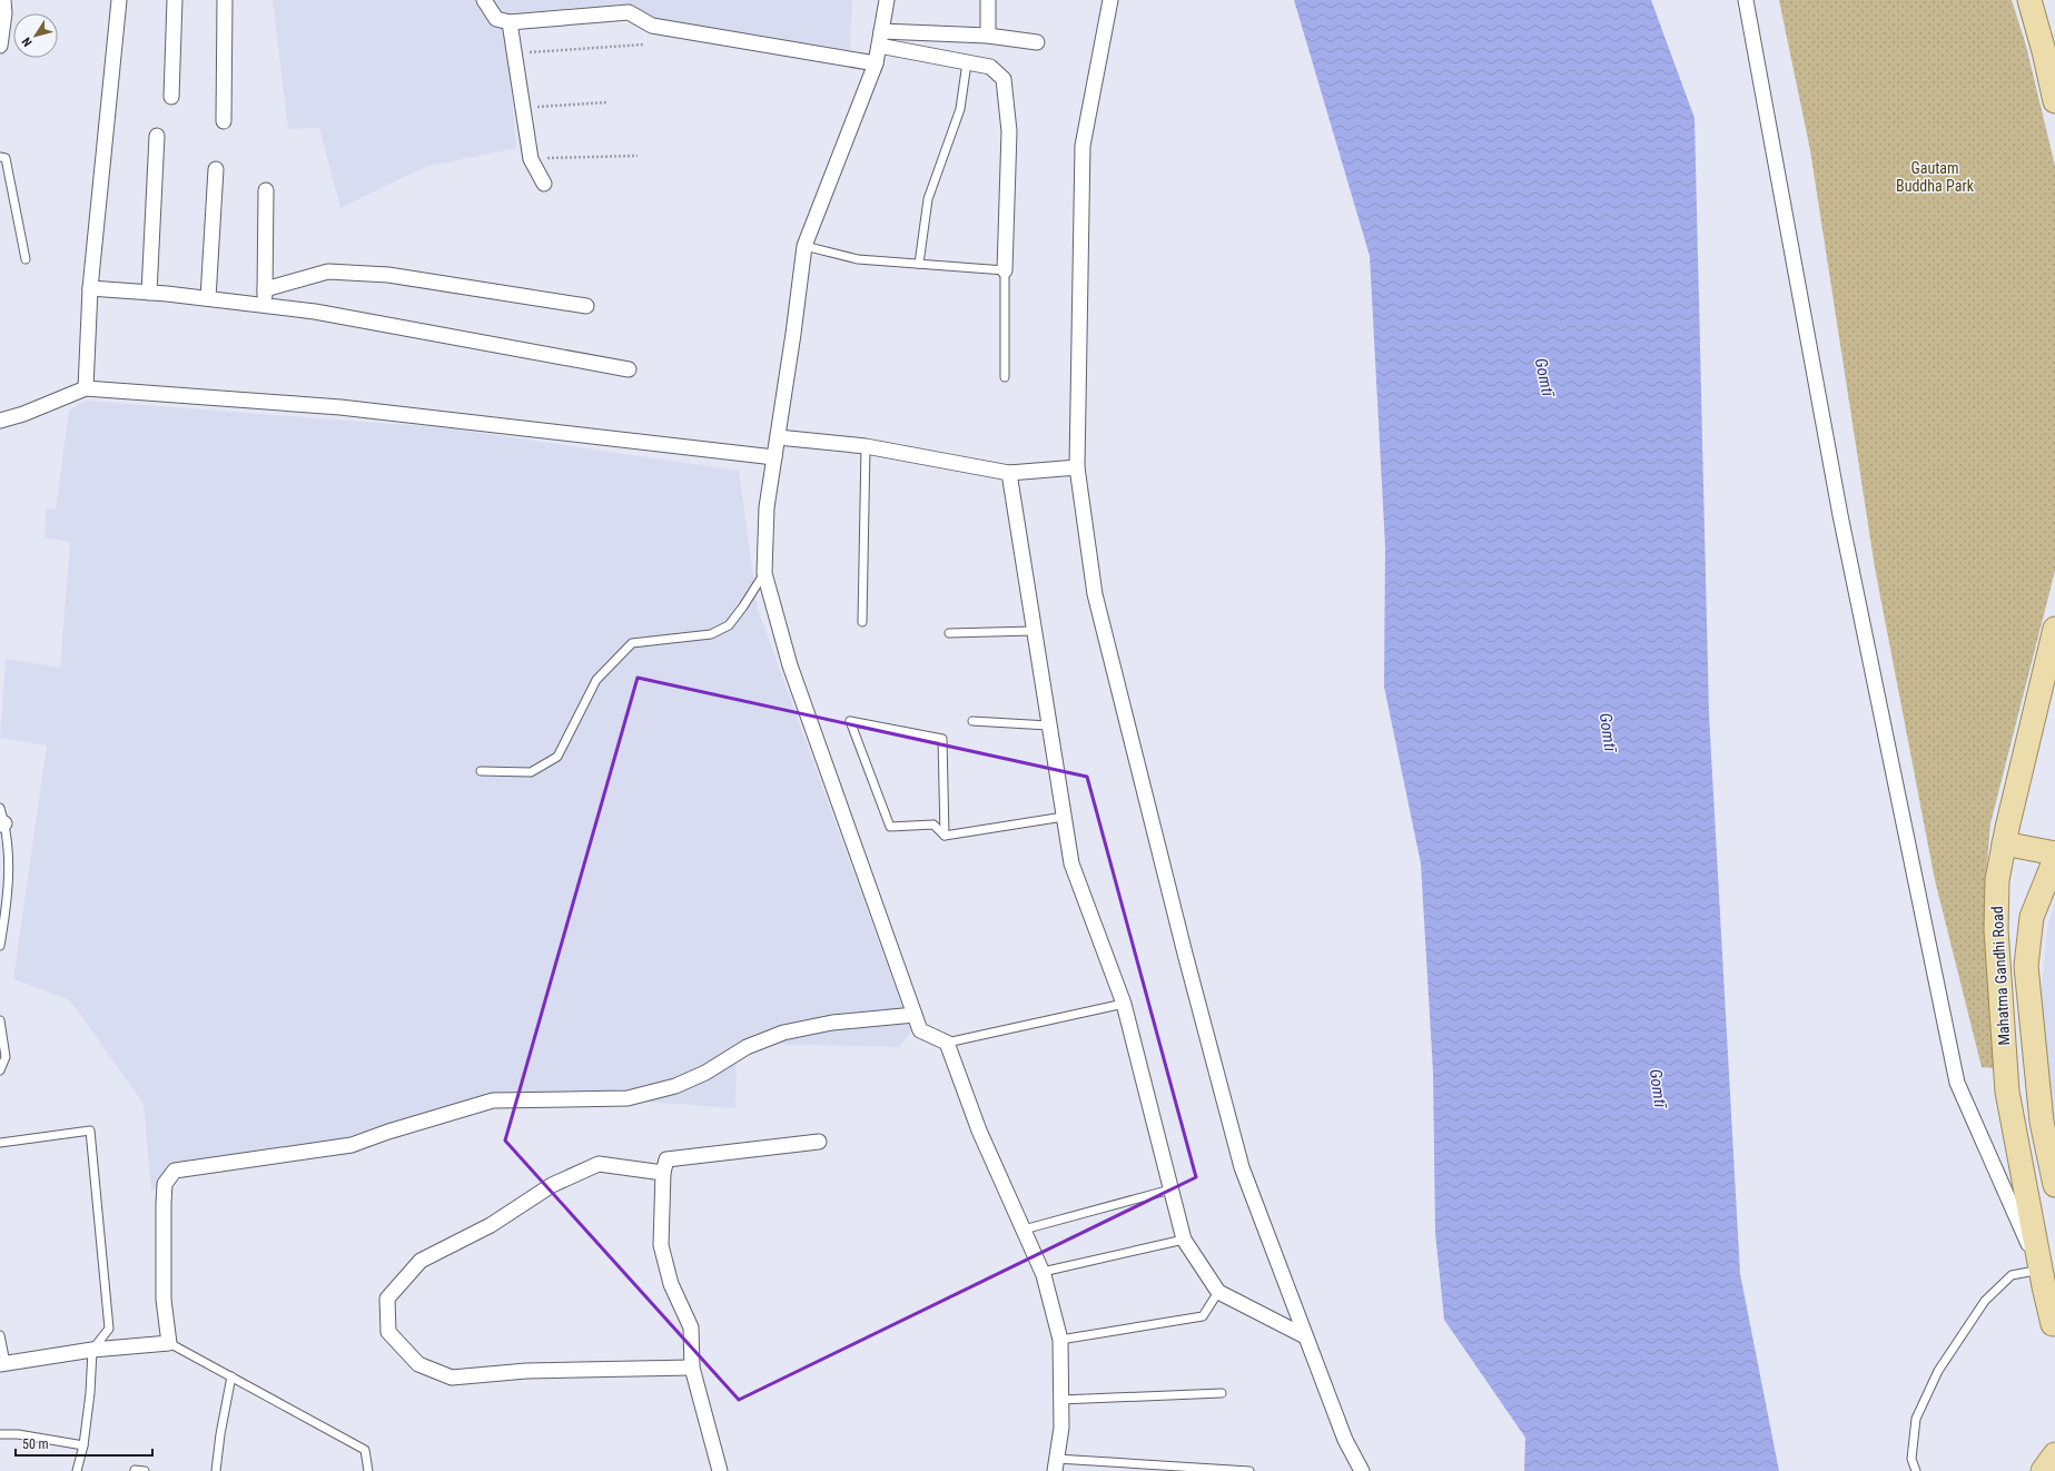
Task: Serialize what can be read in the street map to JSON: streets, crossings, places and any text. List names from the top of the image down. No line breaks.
{"streets":{"main road":["Mahatma Gandhi Road"]},"water":["Gomtī"],"parks":["Gautam Buddha Park"],"scale_bar":"50 m","north":"bottom left"}
